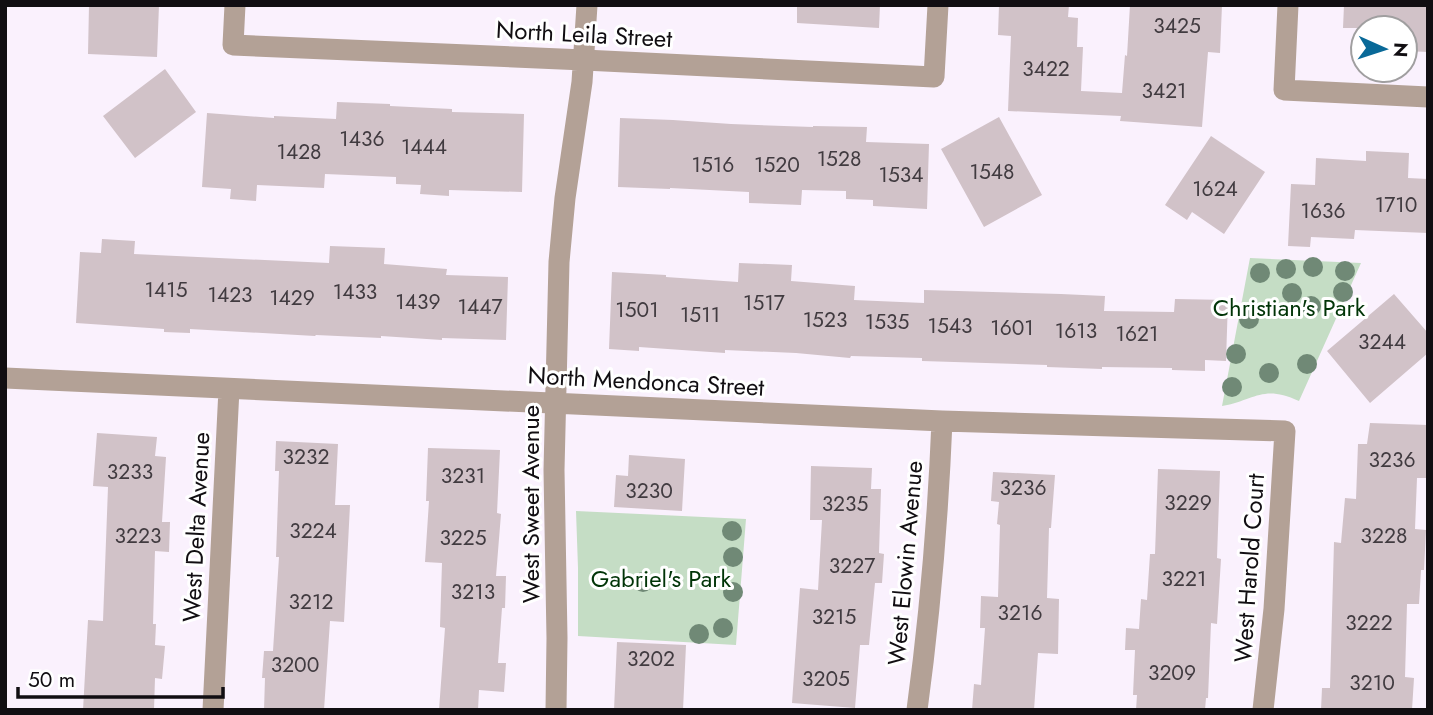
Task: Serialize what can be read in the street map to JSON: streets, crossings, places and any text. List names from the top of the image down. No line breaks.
{"streets":{"street":["North Leila Street","North Mendonca Street","West Sweet Avenue","West Delta Avenue","West Elowin Avenue","West Harold Court"]},"crossings":[["North Leila Street","West Sweet Avenue"],["North Mendonca Street","West Sweet Avenue"],["North Mendonca Street","West Delta Avenue"],["North Mendonca Street","West Elowin Avenue"],["North Mendonca Street","West Harold Court"]],"parks":["Christian's Park","Gabriel's Park"],"house_numbers":["3425","3422","3421","1436","1444","1428","1528","1516","1520","1548","1534","1624","1710","1636","1415","1433","1423","1429","1439","1517","1447","1501","1511","1523","1535","1543","1601","1613","1621","3244","3232","3236","3233","3231","3236","3230","3229","3235","3224","3223","3228","3225","3227","3221","3213","3212","3216","3215","3222","3202","3200","3209","3205","3210"],"scale_bar":"50 m","north":"right"}
